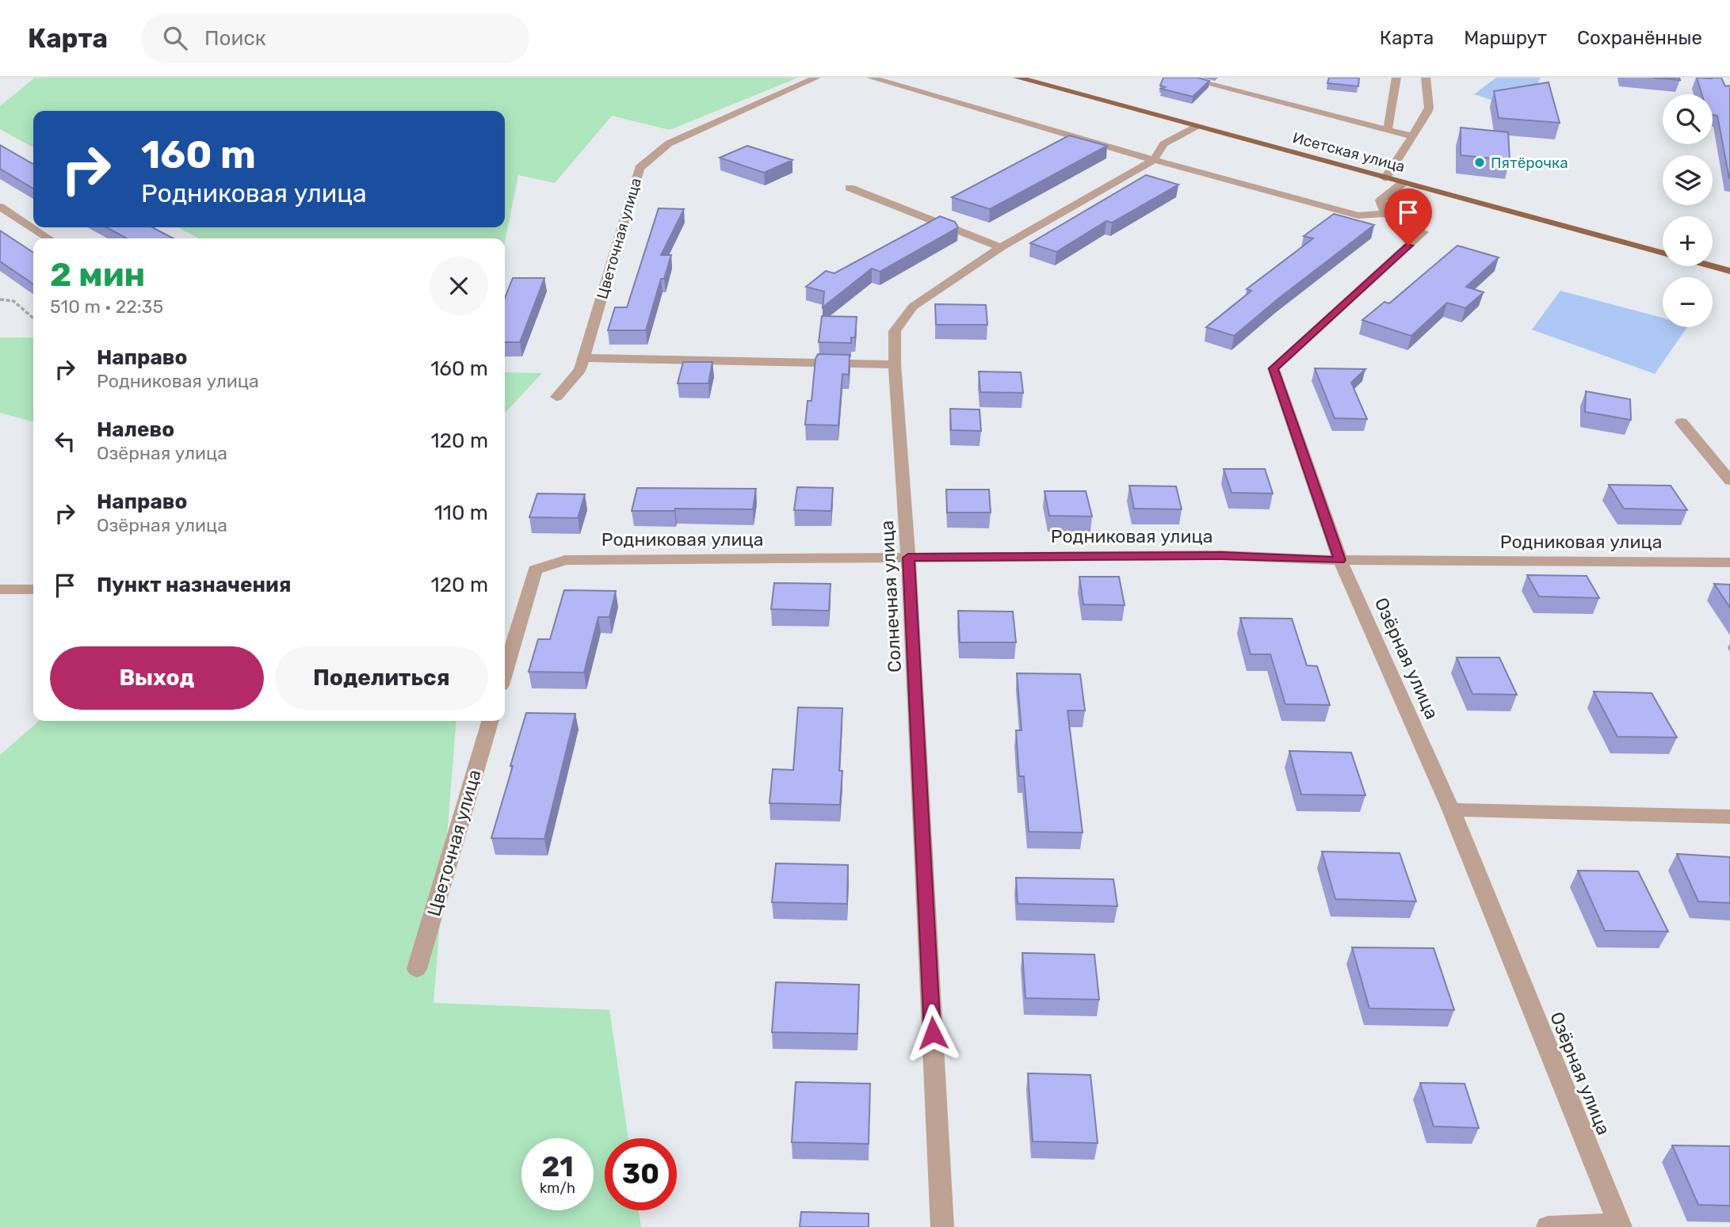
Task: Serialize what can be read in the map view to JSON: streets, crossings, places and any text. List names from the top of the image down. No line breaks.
{"streets":{"main road":["Исетская улица"],"street":["Цветочная улица","Родниковая улица","Солнечная улица","Озёрная улица"]},"crossings":[["Исетская улица","Солнечная улица"],["Родниковая улица","Солнечная улица"],["Родниковая улица","Озёрная улица"]],"places":["Пятёрочка"],"page":{"header":"Карта","search":"Поиск","nav":["Карта","Маршрут","Сохранённые"],"map_buttons":["+","−"],"turn":["160 m","Родниковая улица"],"heading":["2 мин","510 m · 22:35"],"list":[{"name":"Направо","note":"Родниковая улица","value":"160 m"},{"name":"Налево","note":"Озёрная улица","value":"120 m"},{"name":"Направо","note":"Озёрная улица","value":"110 m"},{"name":"Пункт назначения","value":"120 m"}],"buttons":["Выход","Поделиться"],"speed":"21 km/h","limit":"30"}}
